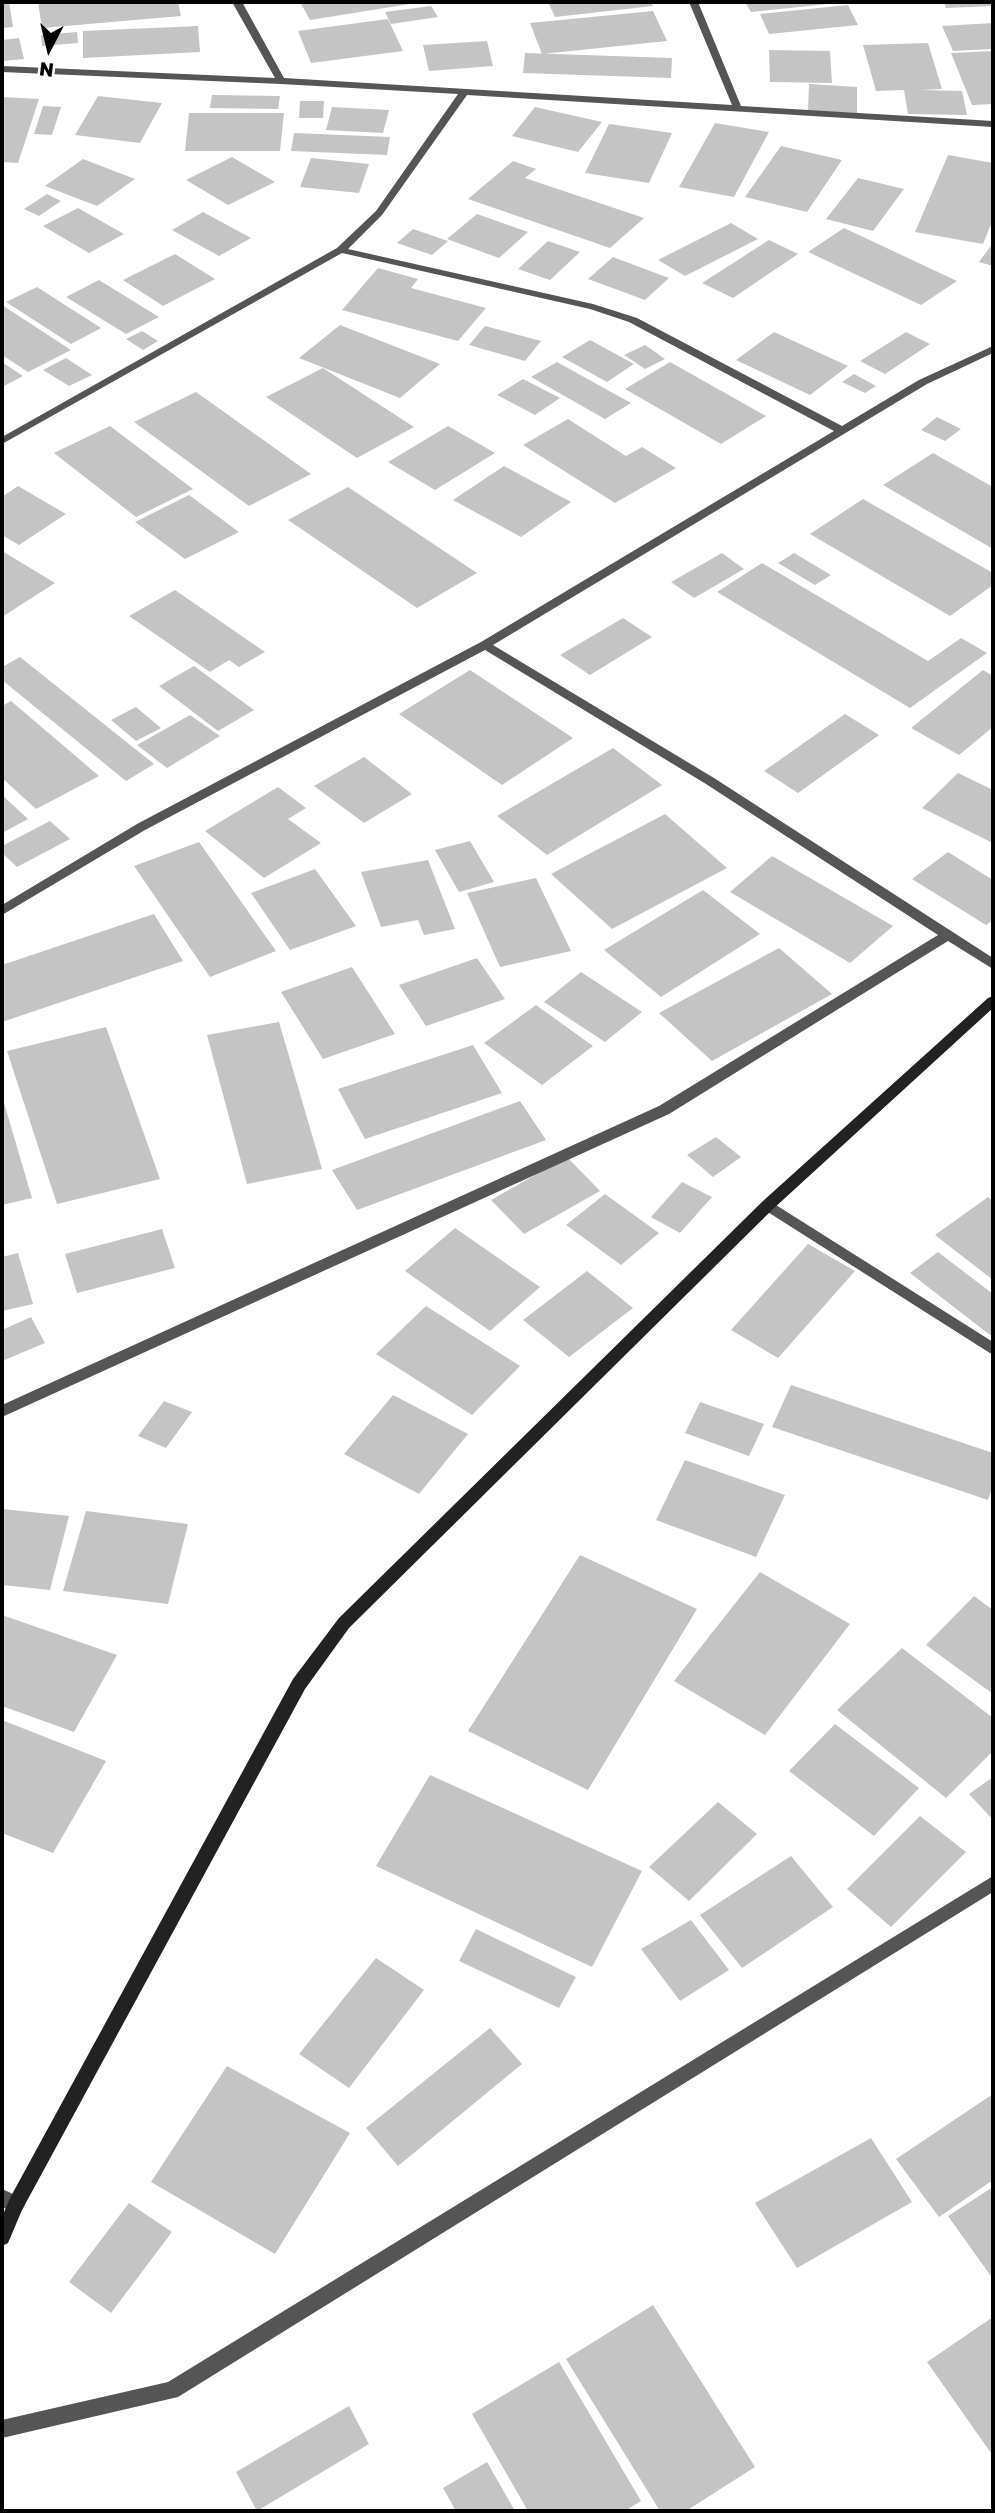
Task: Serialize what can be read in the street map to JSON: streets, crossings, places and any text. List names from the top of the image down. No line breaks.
{"north":"bottom"}
